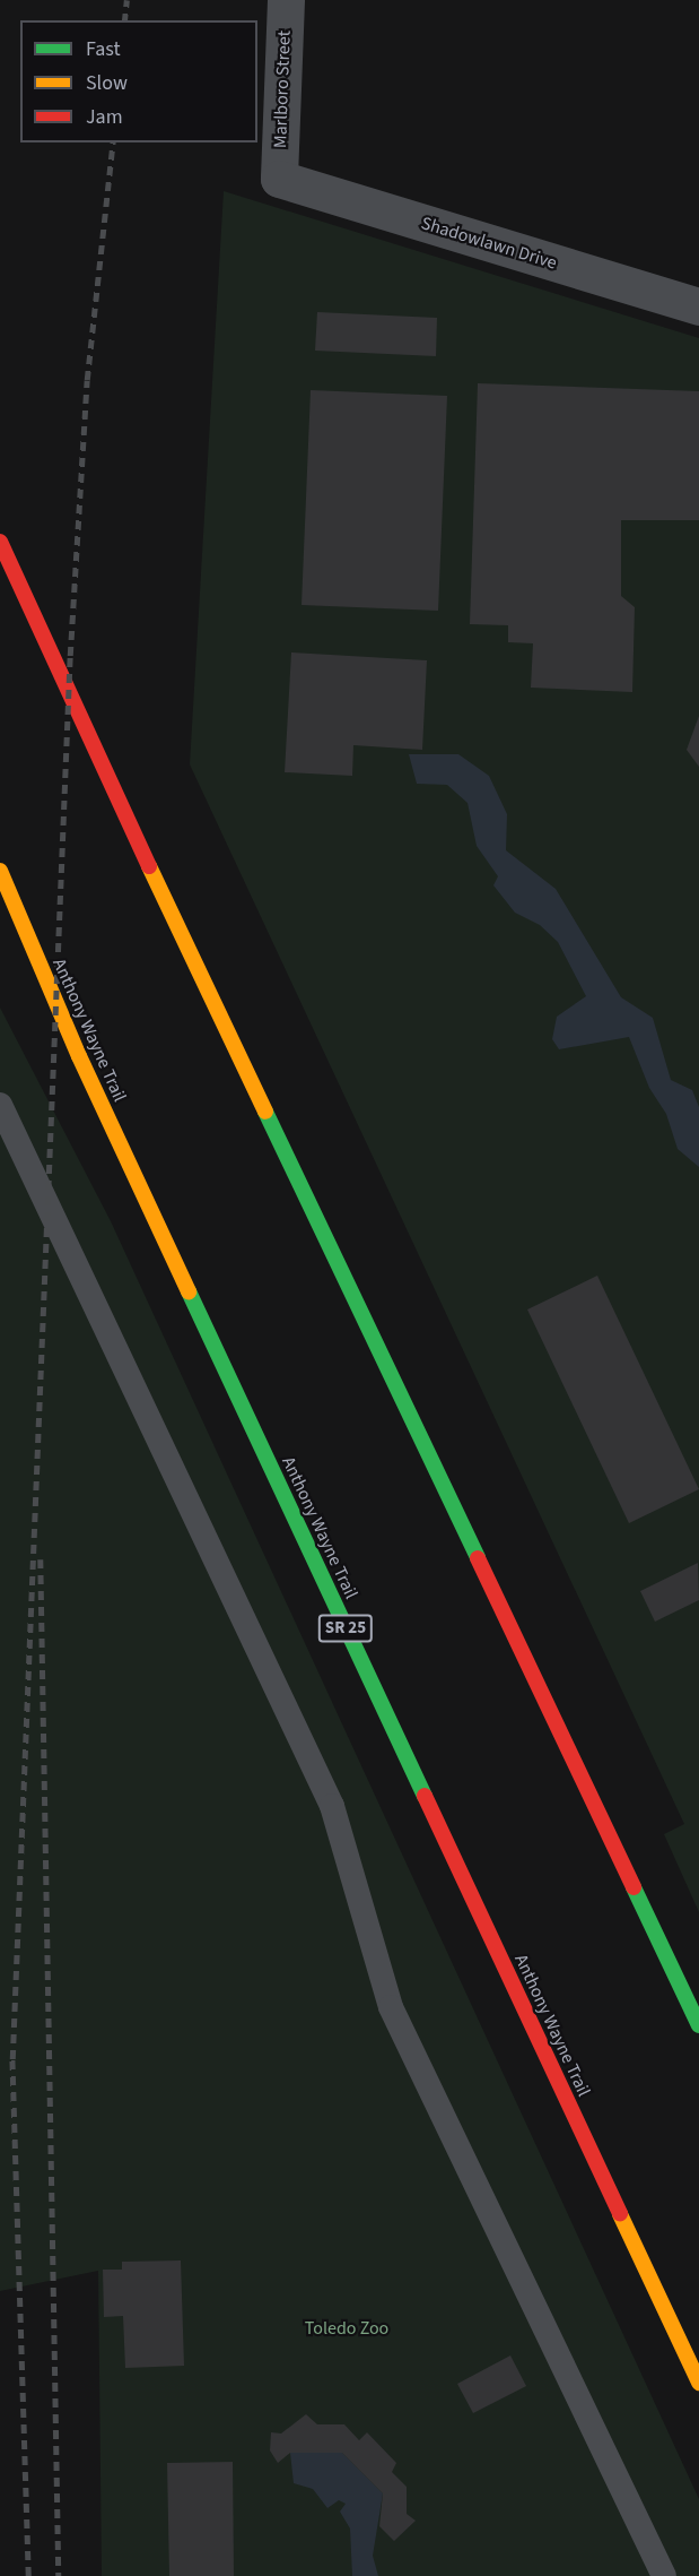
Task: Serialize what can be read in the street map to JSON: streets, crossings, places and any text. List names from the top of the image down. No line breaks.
{"streets":{"highway":["Anthony Wayne Trail","SR 25"],"street":["Marlboro Street","Shadowlawn Drive"]},"crossings":[["Marlboro Street","Shadowlawn Drive"]],"parks":["Toledo Zoo"],"legend":["Fast","Slow","Jam"]}
